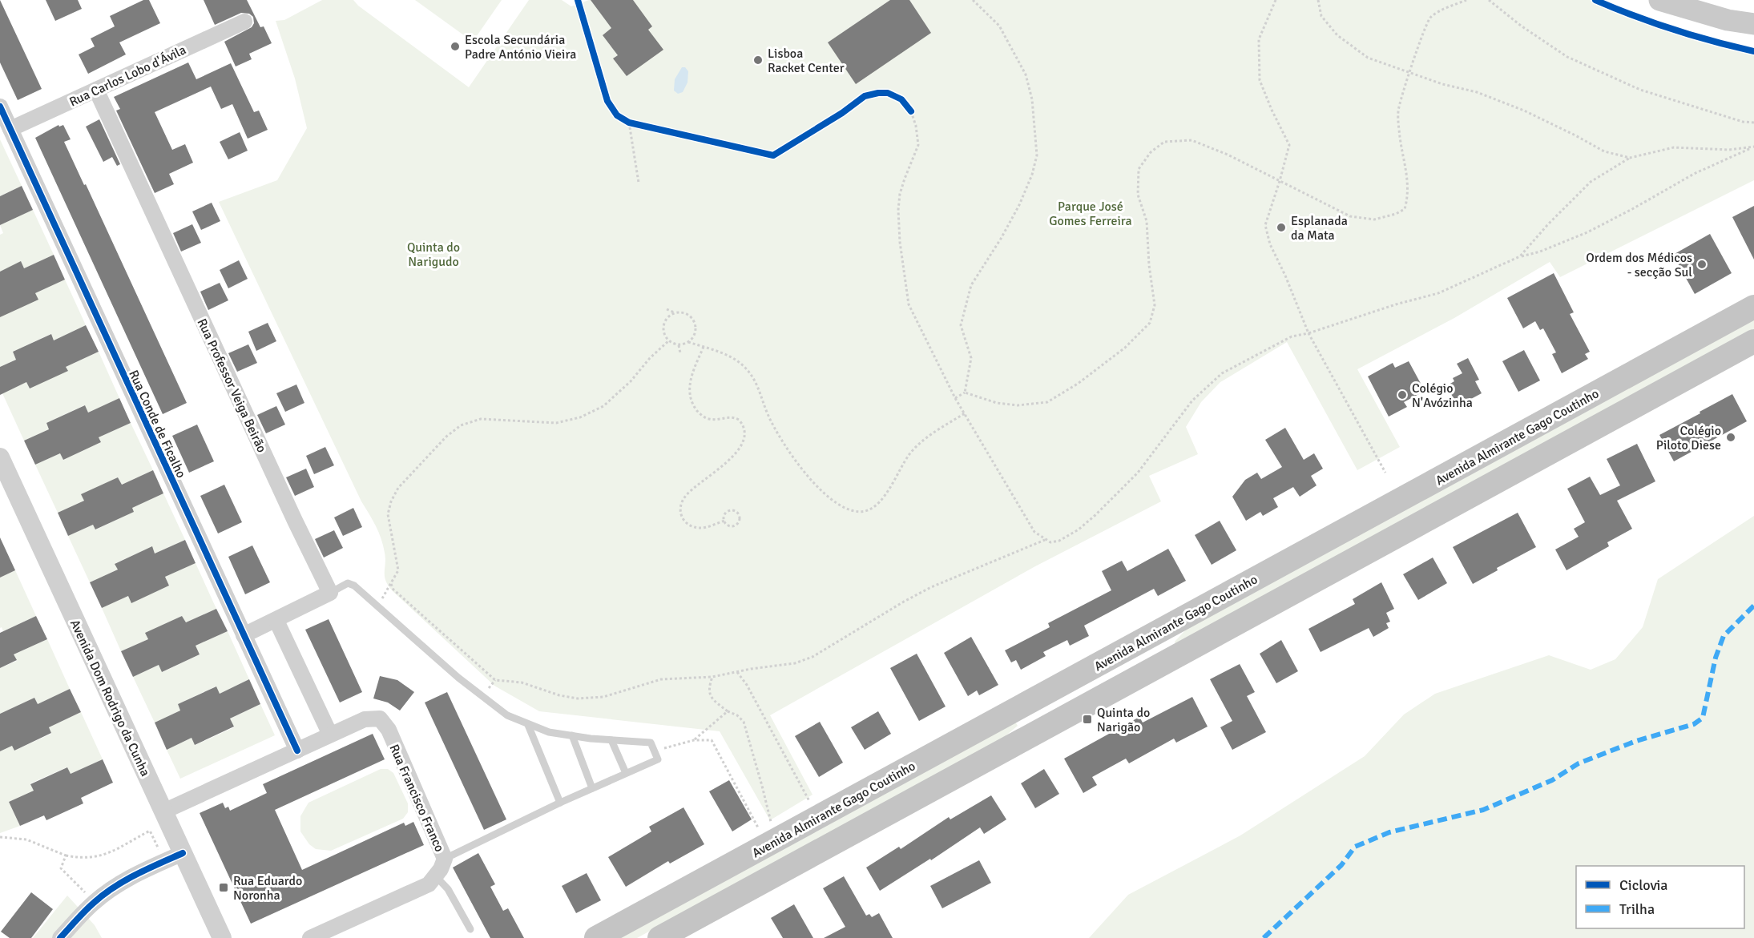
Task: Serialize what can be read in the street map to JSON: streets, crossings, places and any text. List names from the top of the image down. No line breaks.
{"streets":{"main road":["Avenida Almirante Gago Coutinho"],"street":["Rua Carlos Lobo d'Ávila","Rua Professor Veiga Beirão","Rua Conde de Ficalho","Avenida Dom Rodrigo da Cunha","Rua Francisco Franco"]},"crossings":[["Rua Carlos Lobo d'Ávila","Rua Professor Veiga Beirão"],["Rua Carlos Lobo d'Ávila","Rua Conde de Ficalho"]],"parks":["Parque José Gomes Ferreira","Quinta do Narigudo"],"places":{"other":["Escola Secundária Padre António Vieira","Lisboa Racket Center","Esplanada da Mata","Ordem dos Médicos - secção Sul","Colégio N'Avózinha","Colégio Piloto Diese"],"transit":["Quinta do Narigão","Rua Eduardo Noronha"]},"legend":["Ciclovia","Trilha"]}
